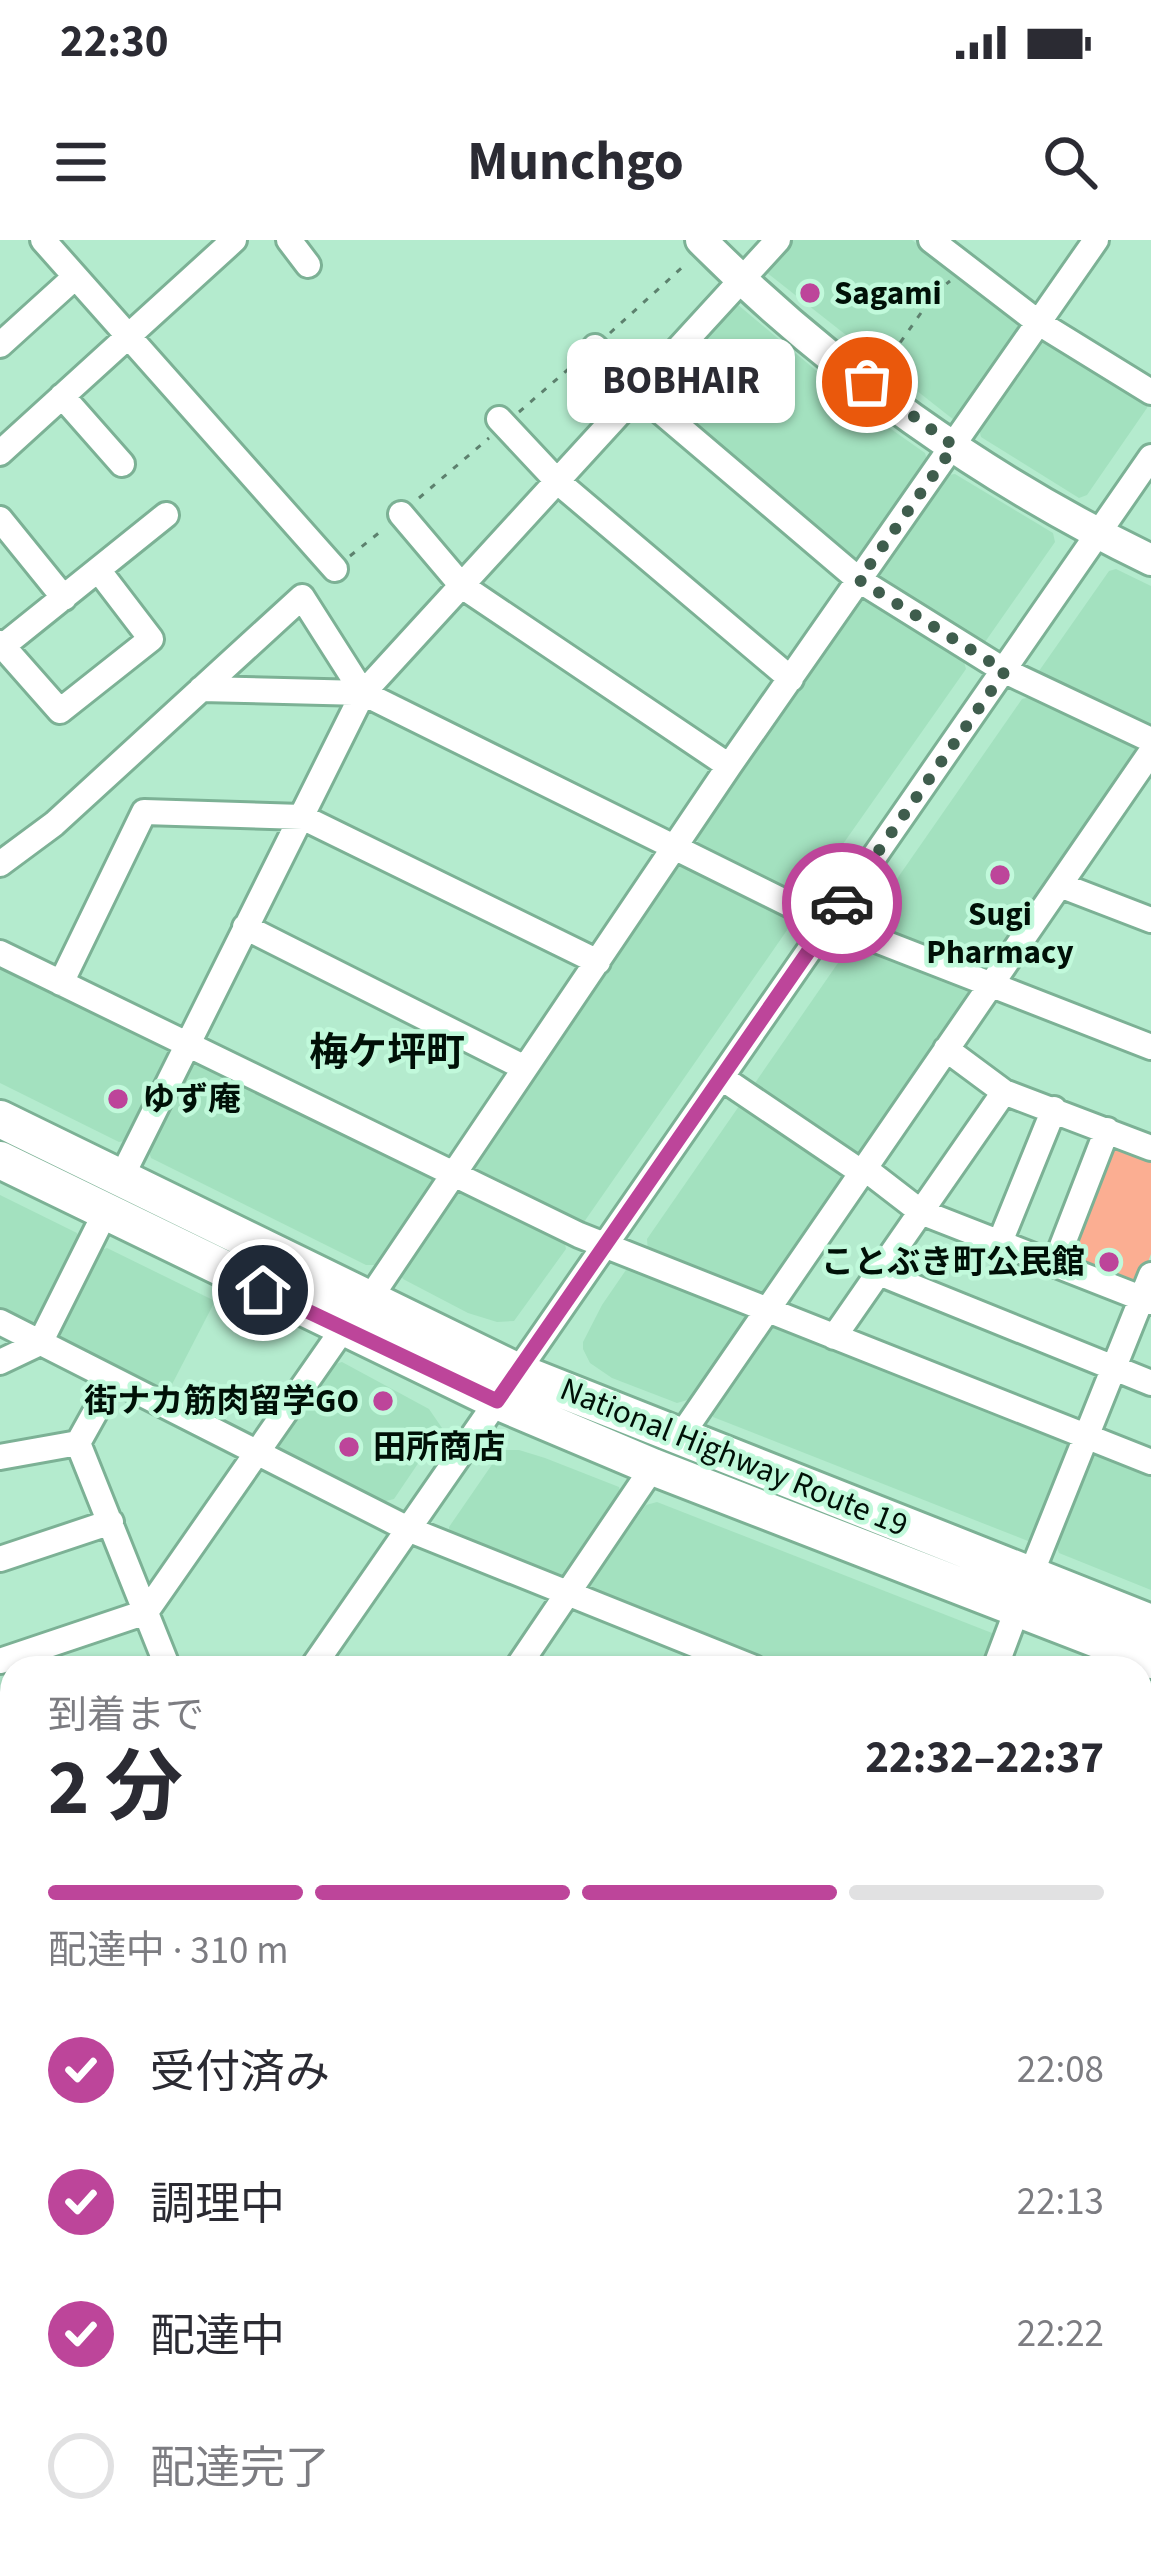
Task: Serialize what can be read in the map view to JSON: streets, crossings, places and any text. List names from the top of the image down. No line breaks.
{"streets":{"highway":["National Highway Route 19"]},"districts":["梅ケ坪町"],"places":["Sagami","BOBHAIR","Sugi Pharmacy","ゆず庵","ことぶき町公民館","街ナカ筋肉留学GO","田所商店"],"page":{"status":"22:30","header":"Munchgo","bubble":"BOBHAIR","heading":["2 分","到着まで","22:32–22:37"],"bar":"配達中 · 310 m","list":[["受付済み","22:08"],["調理中","22:13"],["配達中","22:22"],"配達完了"]}}
